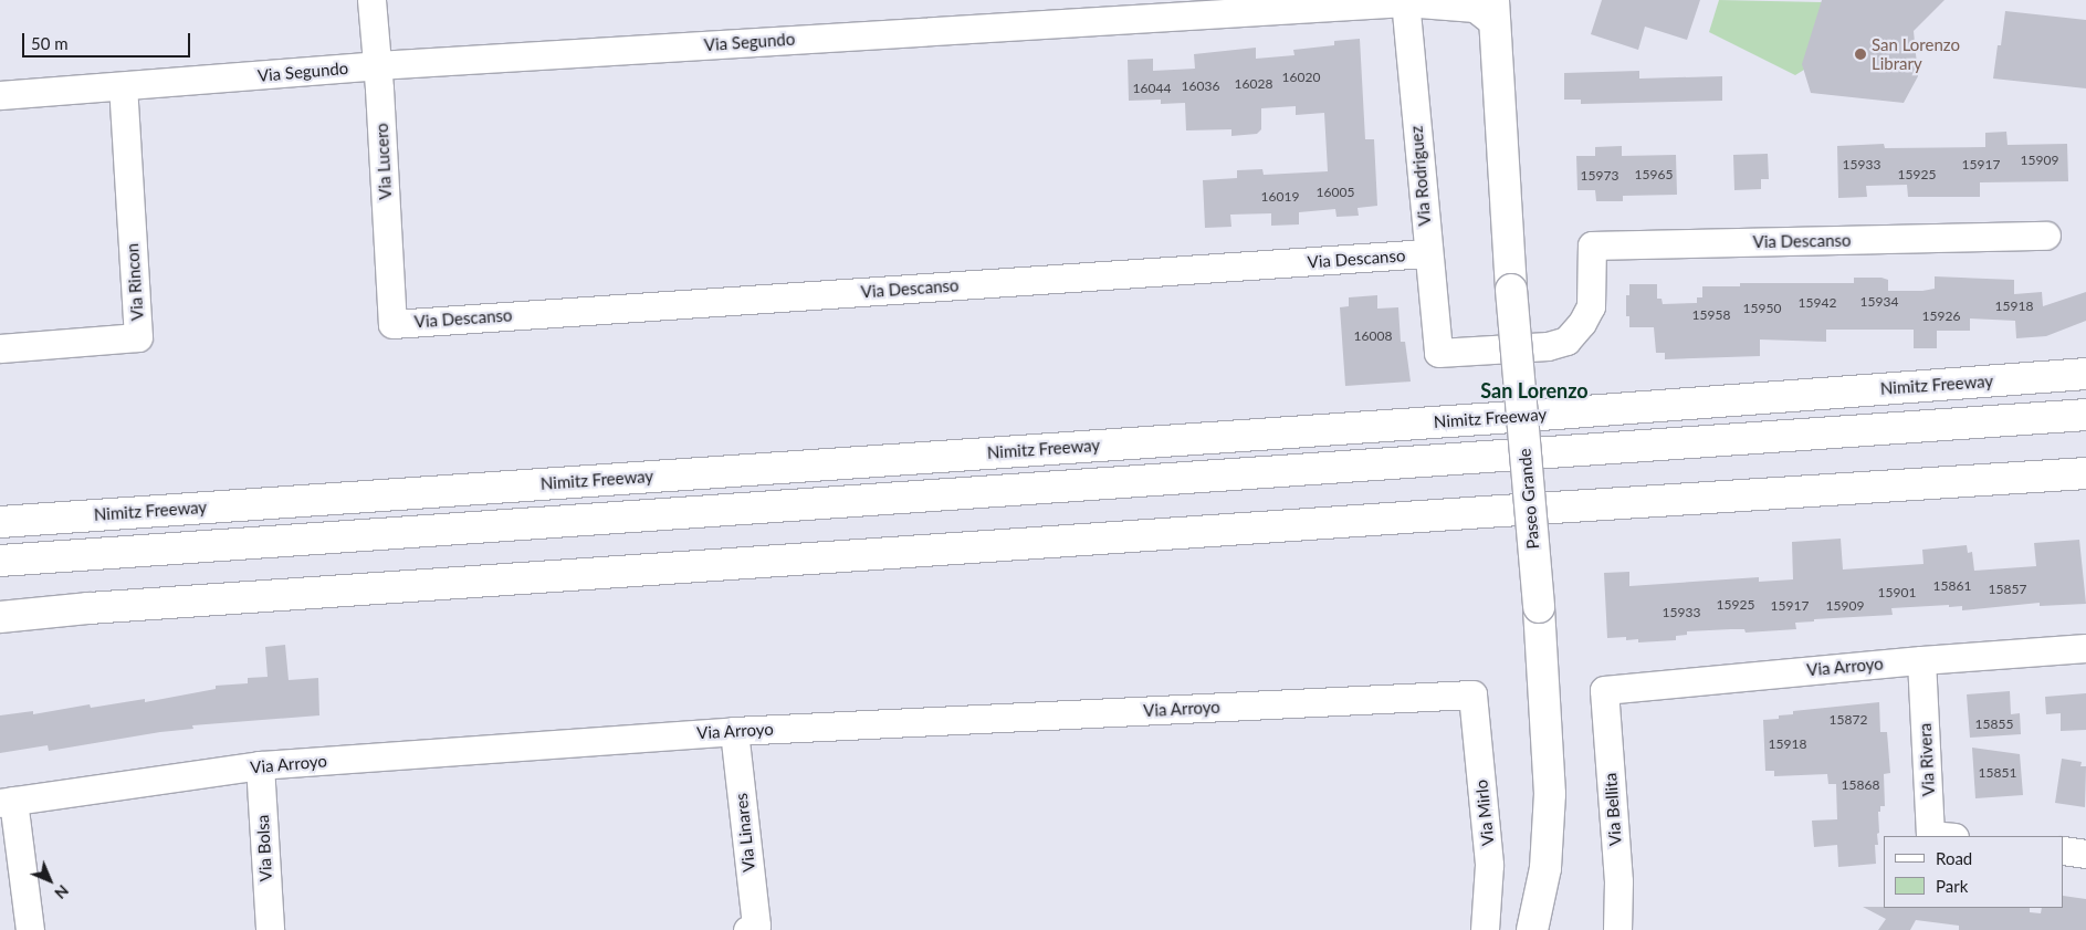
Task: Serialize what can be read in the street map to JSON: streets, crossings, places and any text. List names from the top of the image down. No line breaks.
{"streets":{"main road":["Nimitz Freeway","Paseo Grande"],"street":["Via Segundo","Via Lucero","Via Rodriguez","Via Descanso","Via Rincon","Via Arroyo","Via Rivera","Via Bellita","Via Mirlo","Via Linares","Via Bolsa"]},"crossings":[["Via Segundo","Via Lucero"],["Via Segundo","Via Rodriguez"],["Via Segundo","Via Rincon"],["Via Segundo","Paseo Grande"],["Via Lucero","Via Descanso"],["Via Rodriguez","Via Descanso"],["Via Arroyo","Via Rivera"],["Via Arroyo","Via Bellita"],["Via Arroyo","Via Mirlo"],["Via Arroyo","Via Linares"],["Via Arroyo","Via Bolsa"]],"districts":["San Lorenzo"],"places":["San Lorenzo Library"],"house_numbers":["16020","16028","16036","16044","15909","15933","15917","15965","15925","15973","16005","16019","15934","15942","15918","15950","15958","15926","16008","15861","15857","15901","15925","15917","15909","15933","15872","15855","15918","15851","15868"],"legend":["Road","Park"],"scale_bar":"50 m","north":"bottom right"}
